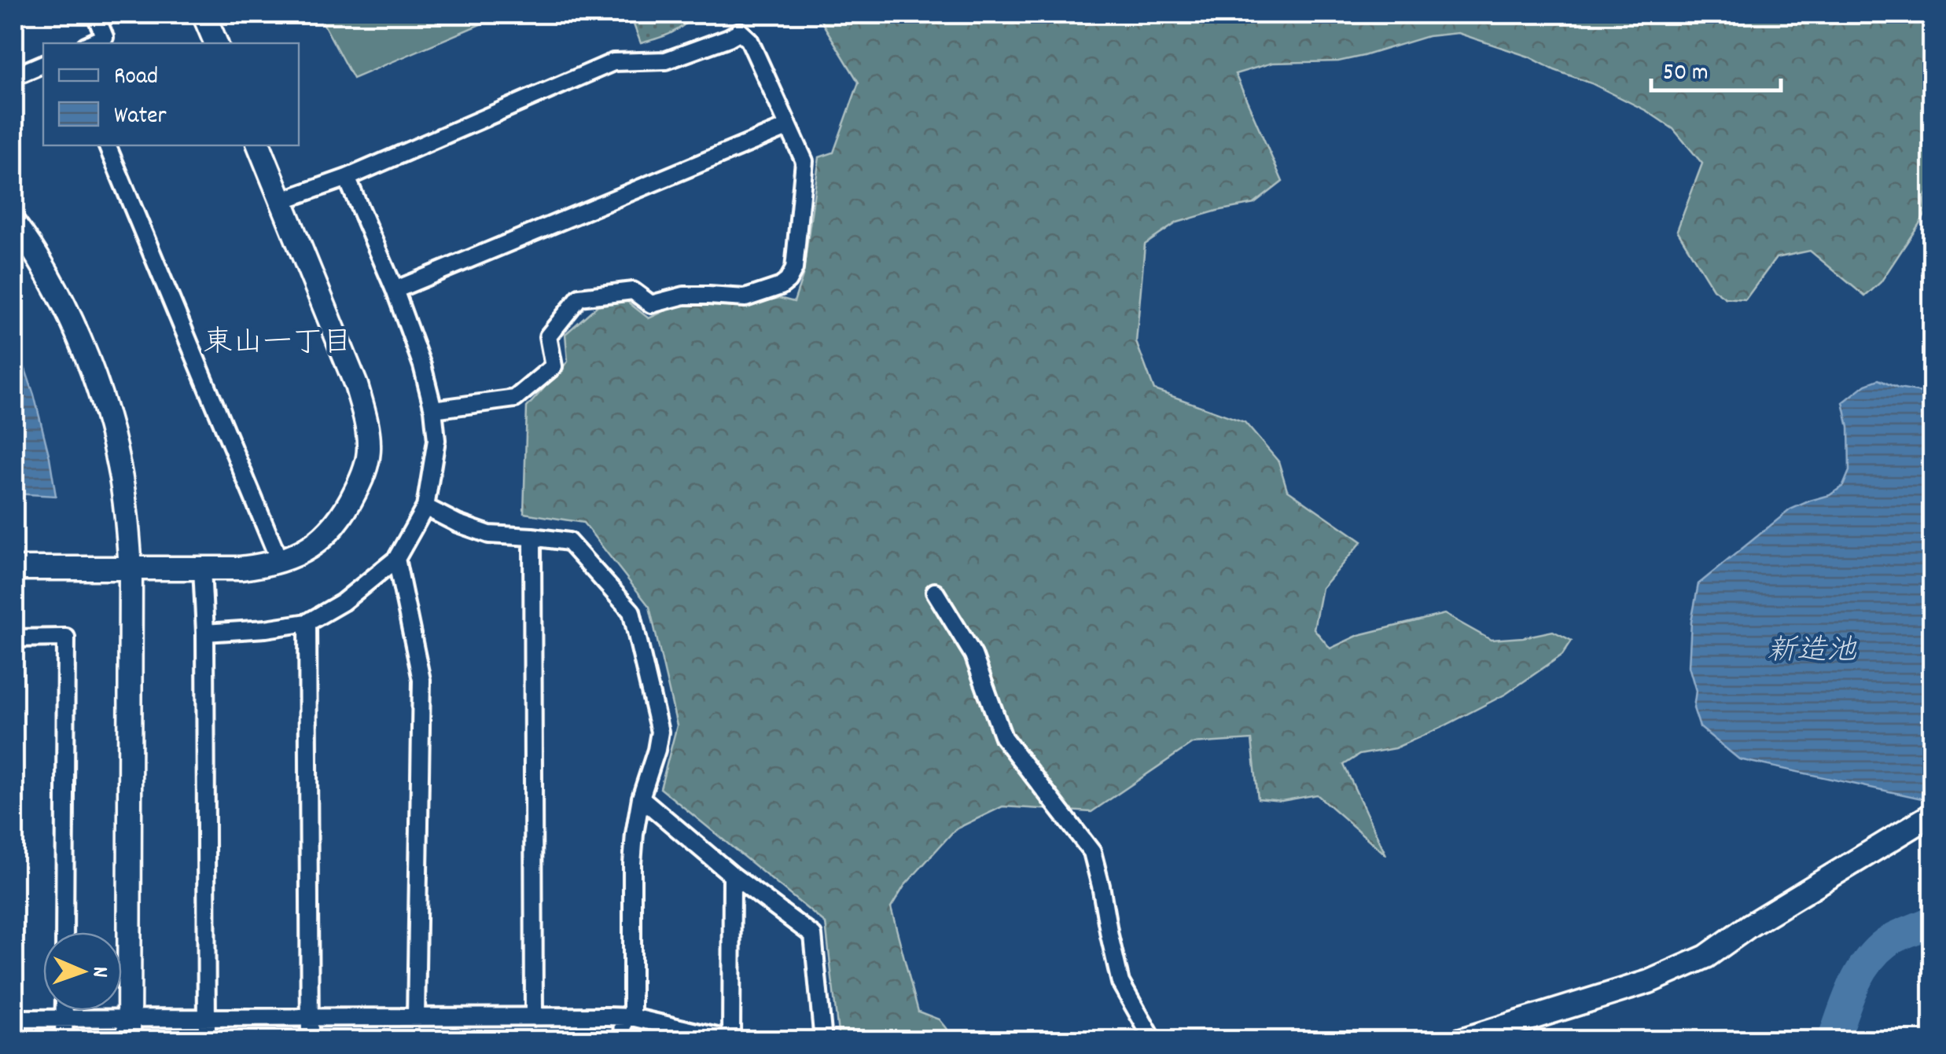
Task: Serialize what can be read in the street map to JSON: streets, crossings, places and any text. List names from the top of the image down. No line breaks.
{"districts":["東山一丁目"],"water":["新造池"],"legend":["Road","Water"],"scale_bar":"50 m","north":"right"}
